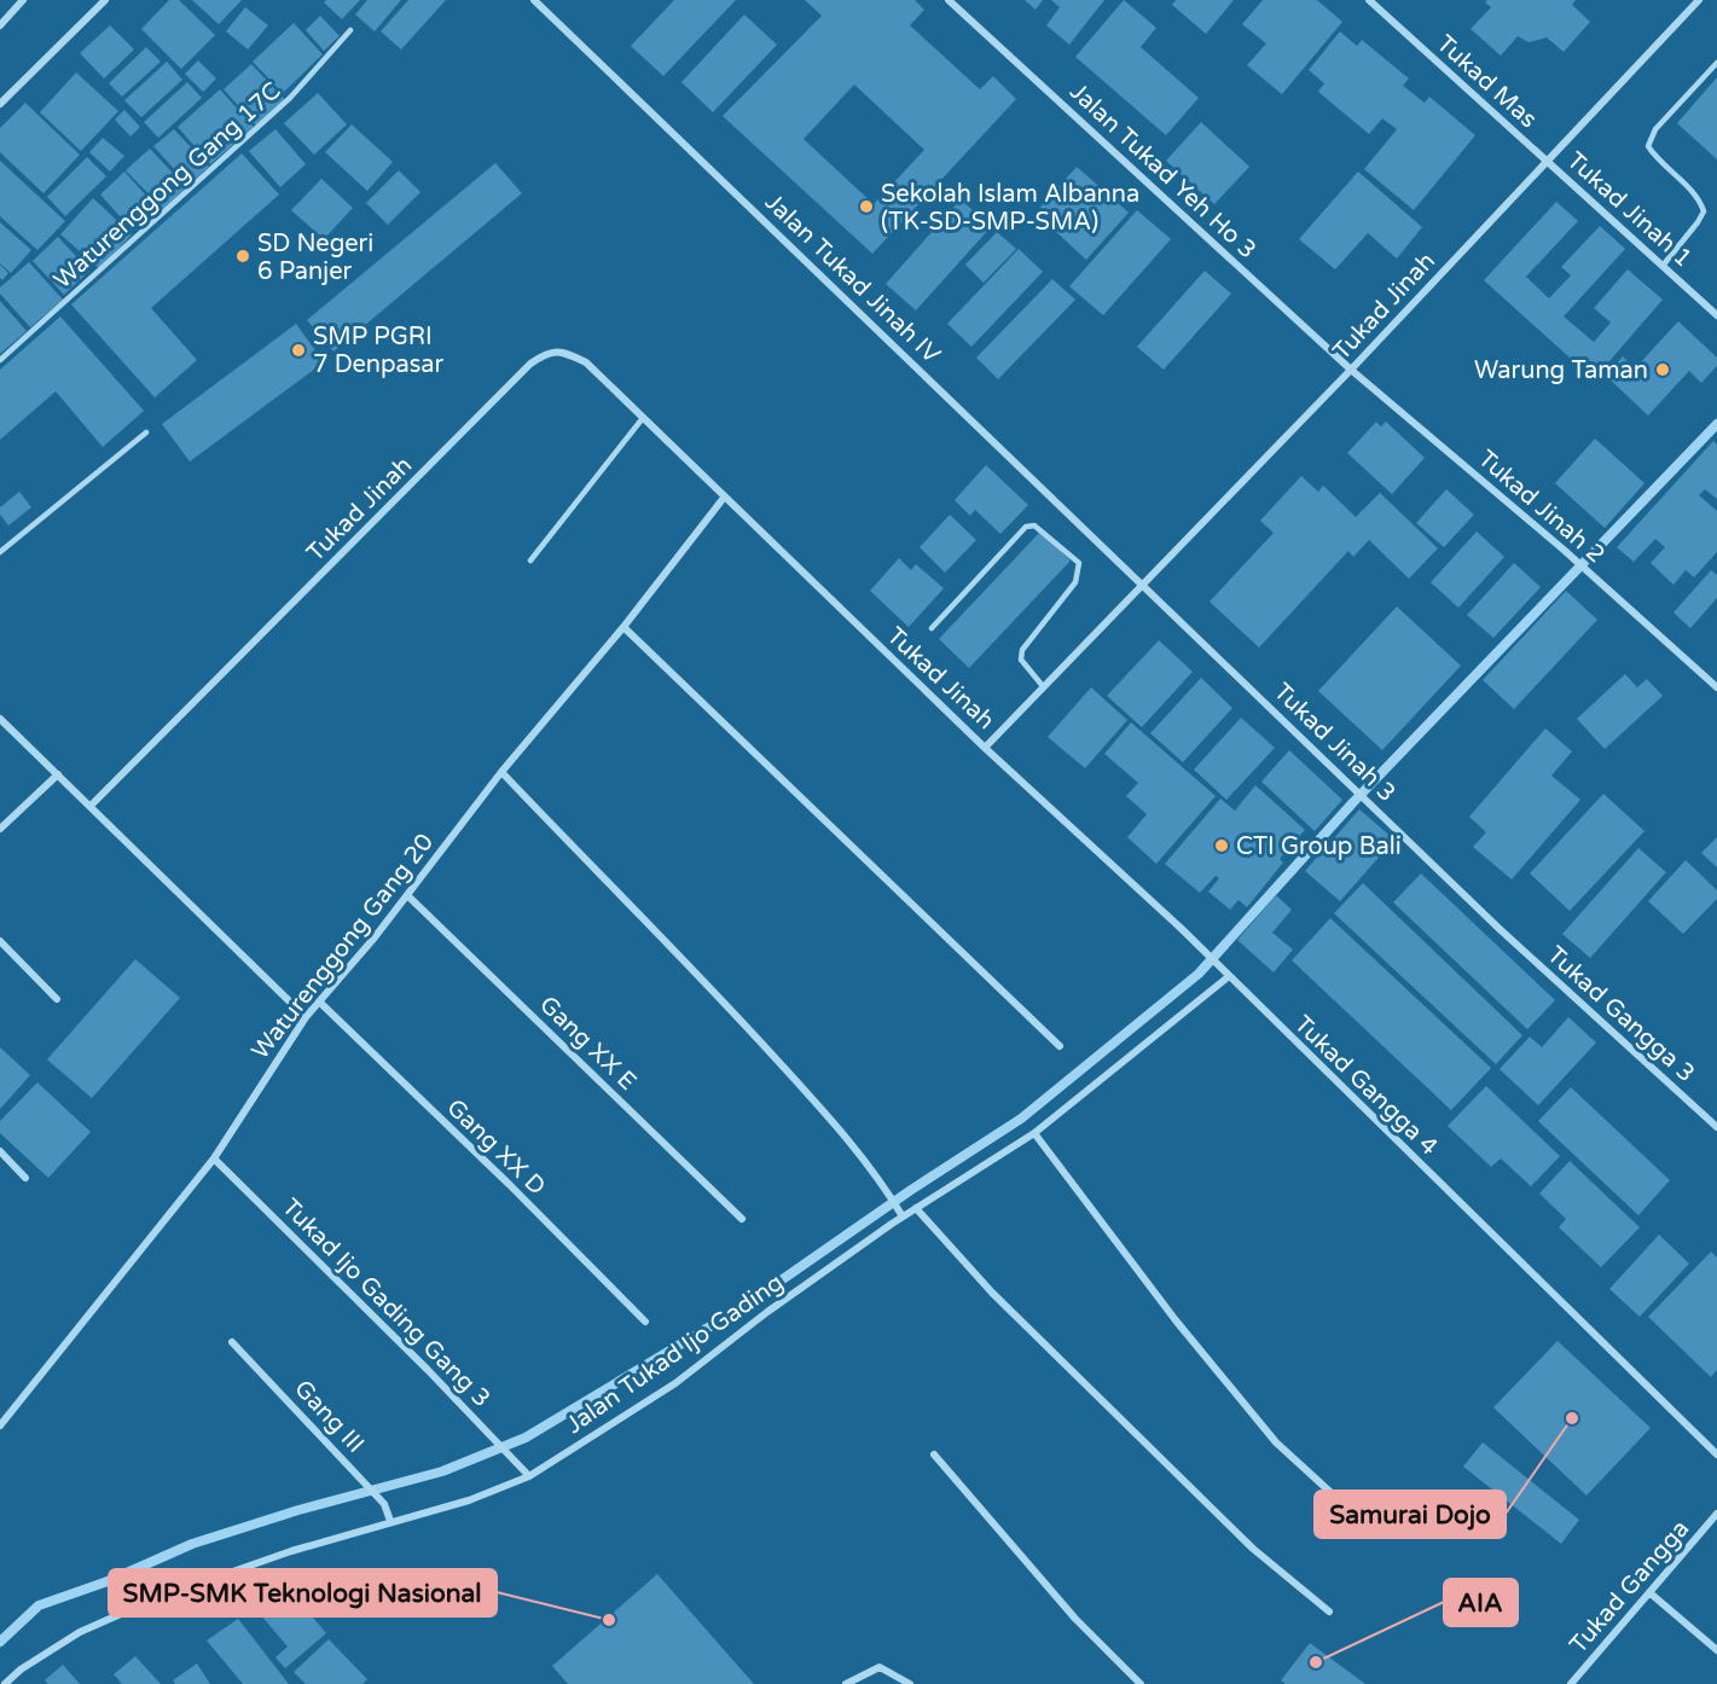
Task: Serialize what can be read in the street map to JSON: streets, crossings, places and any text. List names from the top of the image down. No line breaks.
{"streets":{"street":["Tukad Mas","Jalan Tukad Yeh Ho 3","Tukad Jinah 1","Jalan Tukad Jinah IV","Tukad Jinah","Tukad Jinah 2","Tukad Jinah 3","Waturenggong Gang 20","Tukad Gangga 3","Gang XX E","Tukad Gangga 4","Gang XX D","Tukad Ijo Gading Gang 3","Jalan Tukad Ijo Gading","Gang III","Tukad Gangga"],"lane":["Waturenggong Gang 17C"]},"crossings":[["Tukad Mas","Tukad Jinah 1"],["Tukad Mas","Tukad Jinah"],["Jalan Tukad Yeh Ho 3","Tukad Jinah"],["Jalan Tukad Yeh Ho 3","Tukad Jinah 2"],["Tukad Jinah 1","Tukad Jinah"],["Jalan Tukad Jinah IV","Tukad Jinah"],["Jalan Tukad Jinah IV","Tukad Jinah 3"],["Tukad Jinah","Tukad Jinah 2"],["Tukad Jinah","Tukad Jinah 3"],["Tukad Jinah","Waturenggong Gang 20"],["Tukad Jinah","Tukad Gangga 4"],["Tukad Jinah 3","Tukad Gangga 3"],["Waturenggong Gang 20","Gang XX E"],["Waturenggong Gang 20","Gang XX D"],["Waturenggong Gang 20","Tukad Ijo Gading Gang 3"],["Tukad Gangga 4","Jalan Tukad Ijo Gading"],["Tukad Ijo Gading Gang 3","Jalan Tukad Ijo Gading"],["Jalan Tukad Ijo Gading","Gang III"]],"places":["Sekolah Islam Albanna (TK-SD-SMP-SMA)","SD Negeri 6 Panjer","SMP PGRI 7 Denpasar","Warung Taman","CTI Group Bali","Samurai Dojo","SMP-SMK Teknologi Nasional","AIA"]}
